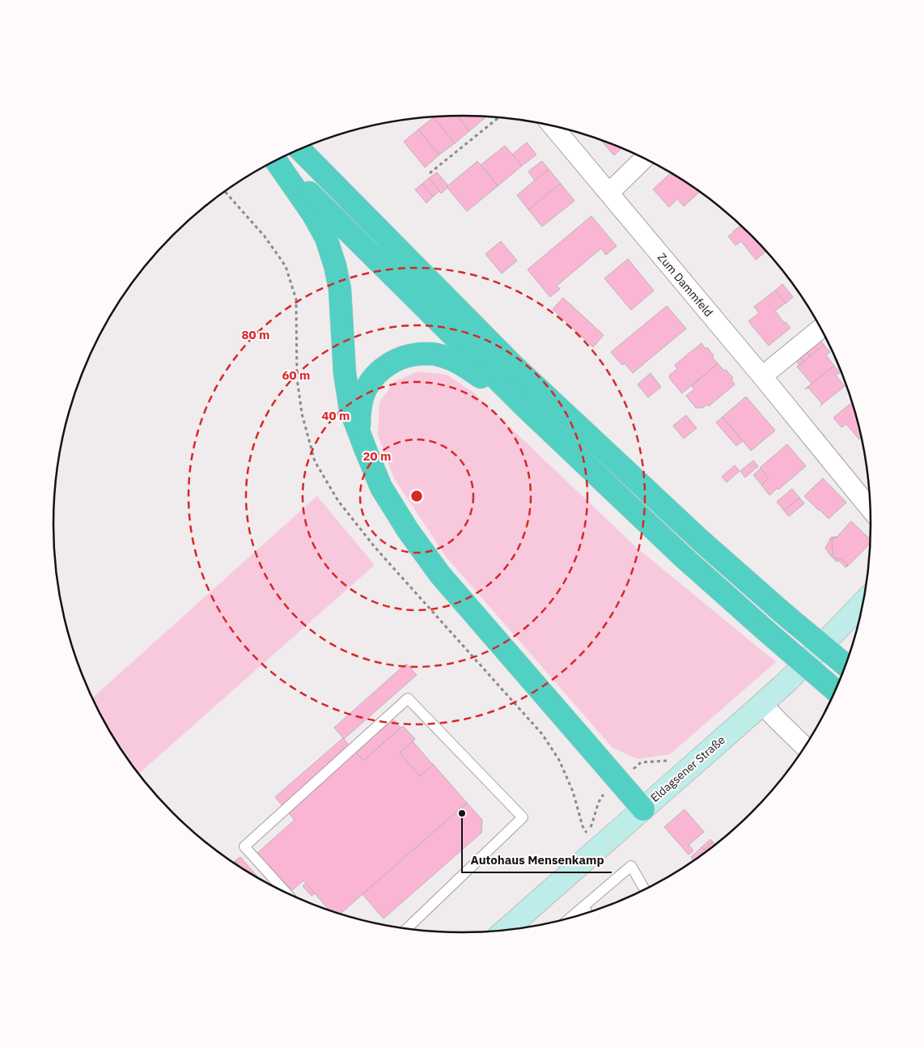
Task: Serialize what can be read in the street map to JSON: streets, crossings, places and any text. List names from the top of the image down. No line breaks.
{"streets":{"main road":["Eldagsener Straße"],"street":["Zum Dammfeld"]},"places":["Autohaus Mensenkamp"],"rings":["80 m","60 m","40 m","20 m"]}
